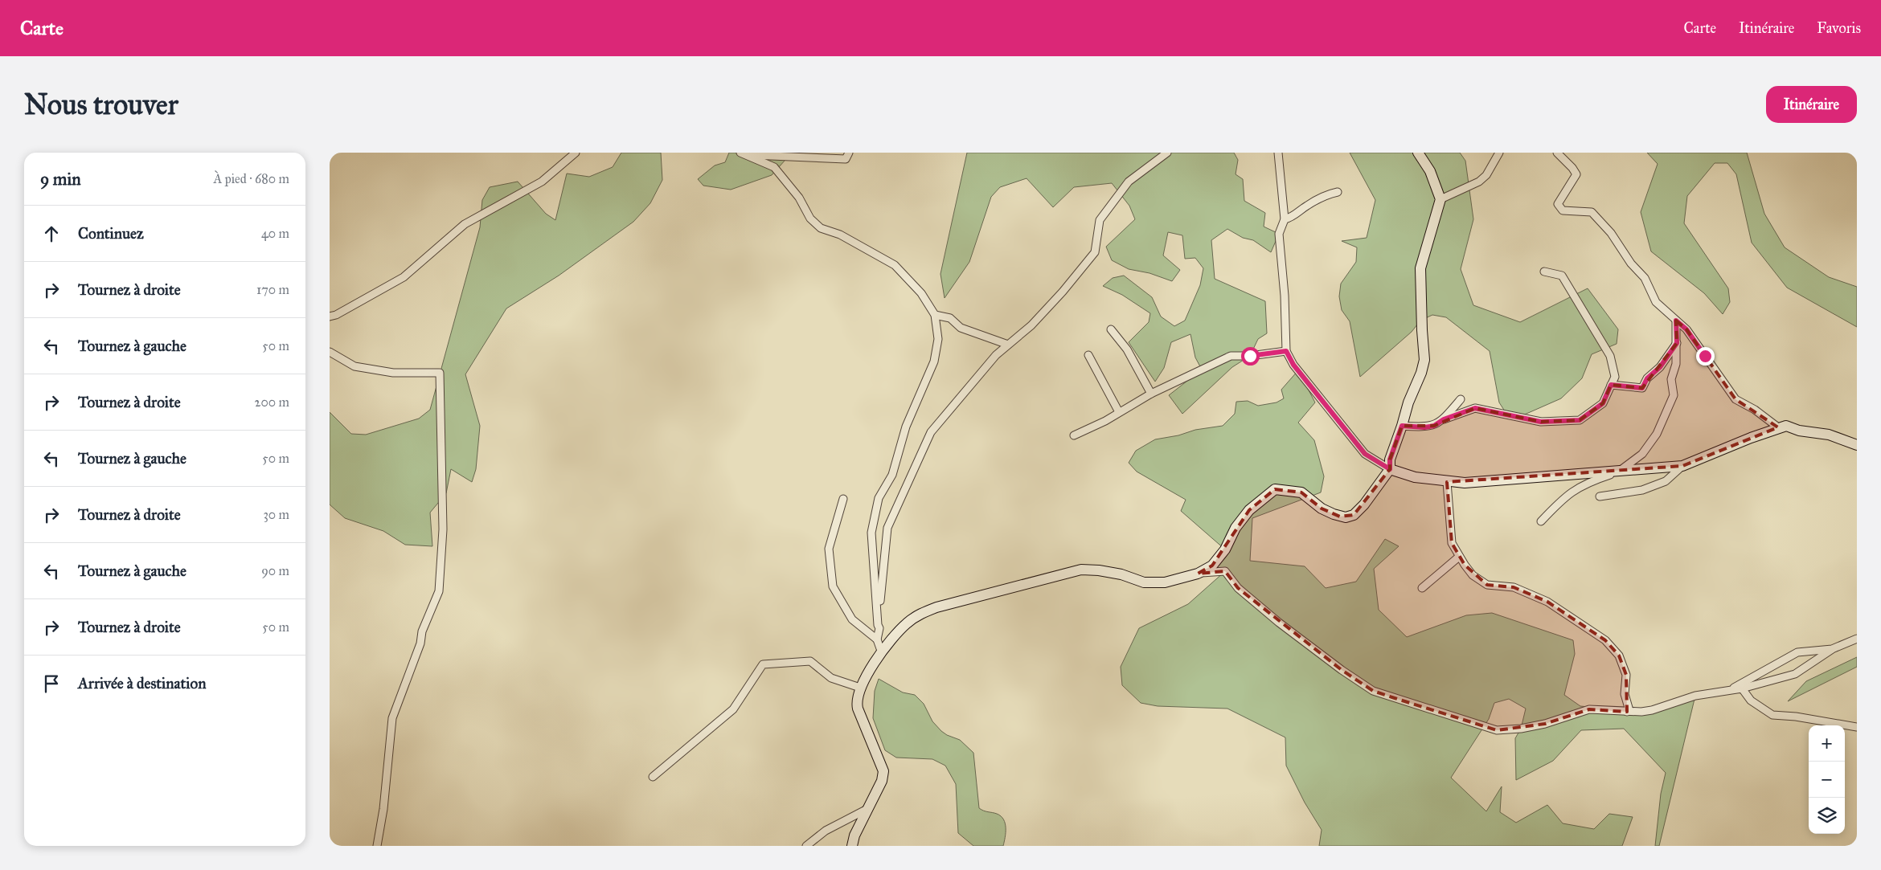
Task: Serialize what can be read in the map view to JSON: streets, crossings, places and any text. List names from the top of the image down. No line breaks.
{"page":{"header":"Carte","nav":["Carte","Itinéraire","Favoris"],"buttons":"Itinéraire","title":"Nous trouver","heading":["9 min","À pied · 680 m"],"list":[["Continuez","40 m"],["Tournez à droite","170 m"],["Tournez à gauche","50 m"],["Tournez à droite","200 m"],["Tournez à gauche","50 m"],["Tournez à droite","30 m"],["Tournez à gauche","90 m"],["Tournez à droite","50 m"],"Arrivée à destination"],"map_buttons":["+","−"]}}
